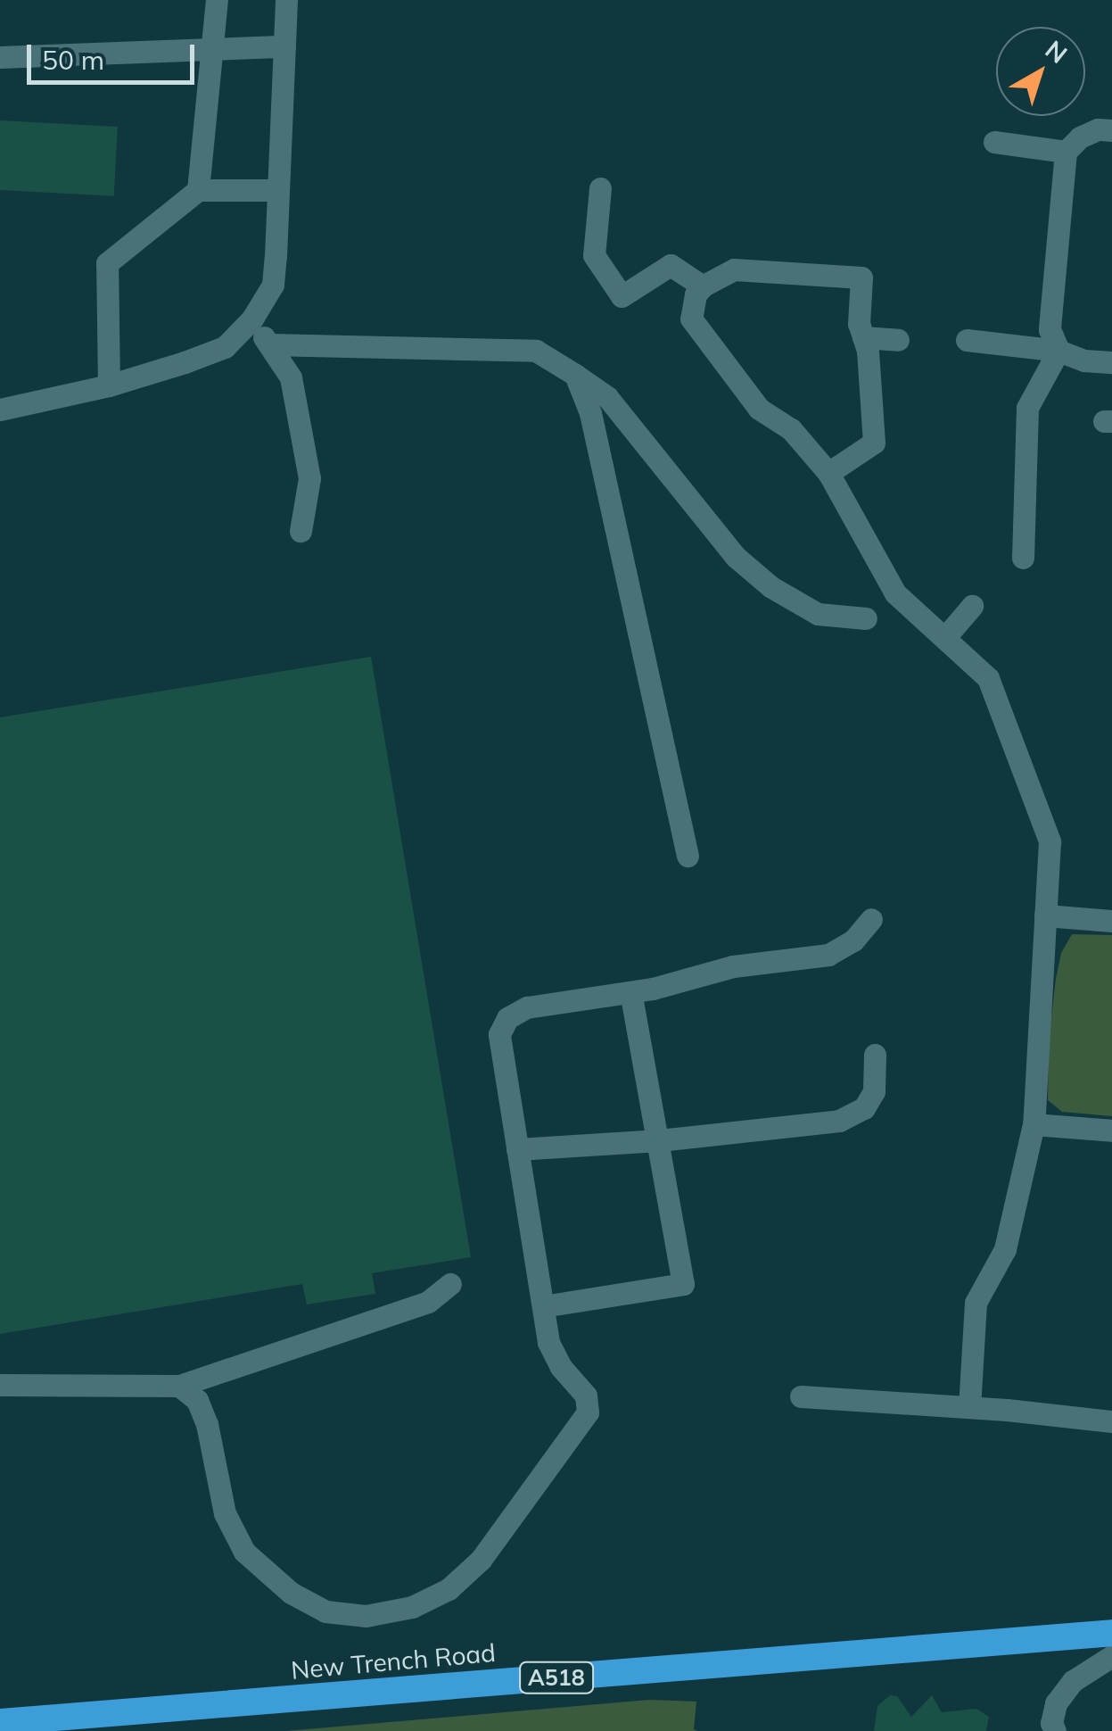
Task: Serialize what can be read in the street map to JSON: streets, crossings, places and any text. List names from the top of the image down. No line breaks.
{"streets":{"highway":["New Trench Road","A518"]},"scale_bar":"50 m","north":"top right"}
